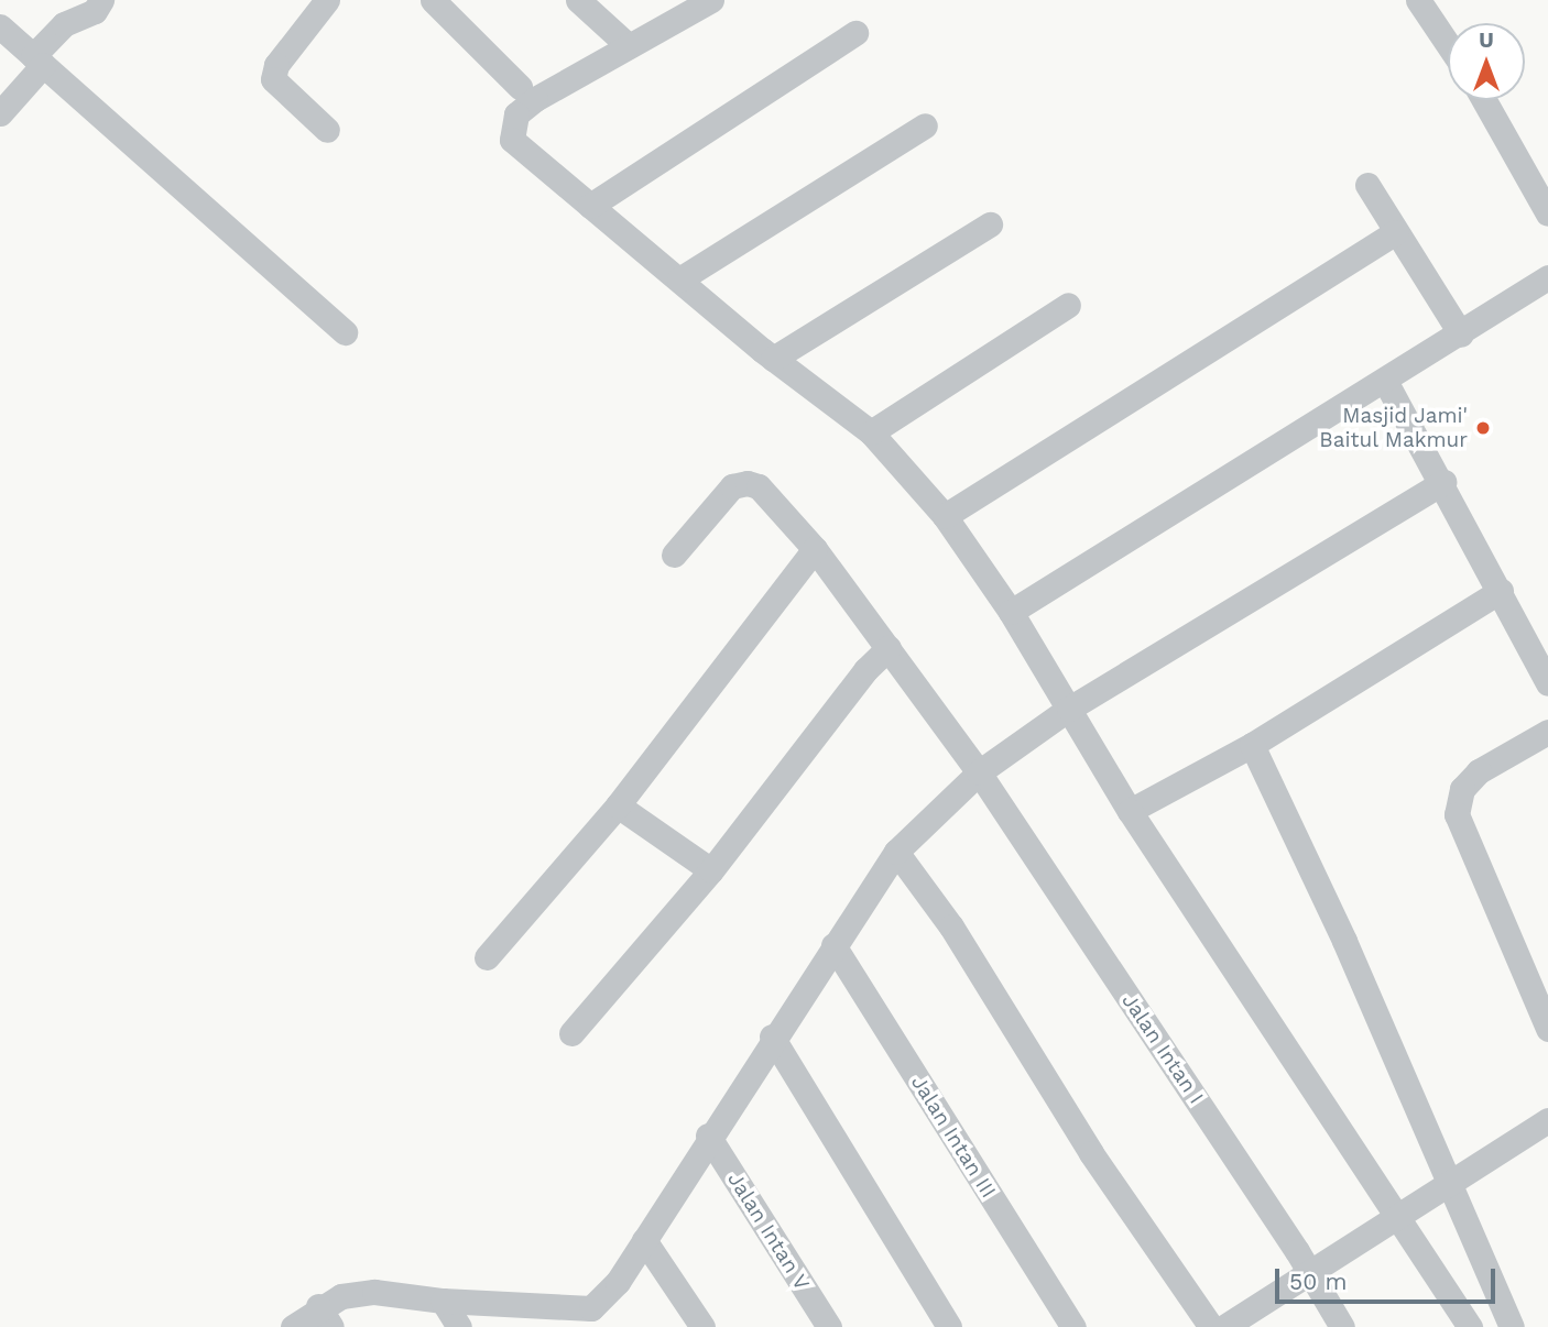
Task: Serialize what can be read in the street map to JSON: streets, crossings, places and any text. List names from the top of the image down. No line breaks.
{"streets":{"street":["Jalan Intan I","Jalan Intan III","Jalan Intan V"]},"places":["Masjid Jami' Baitul Makmur"],"scale_bar":"50 m","north":"top"}
